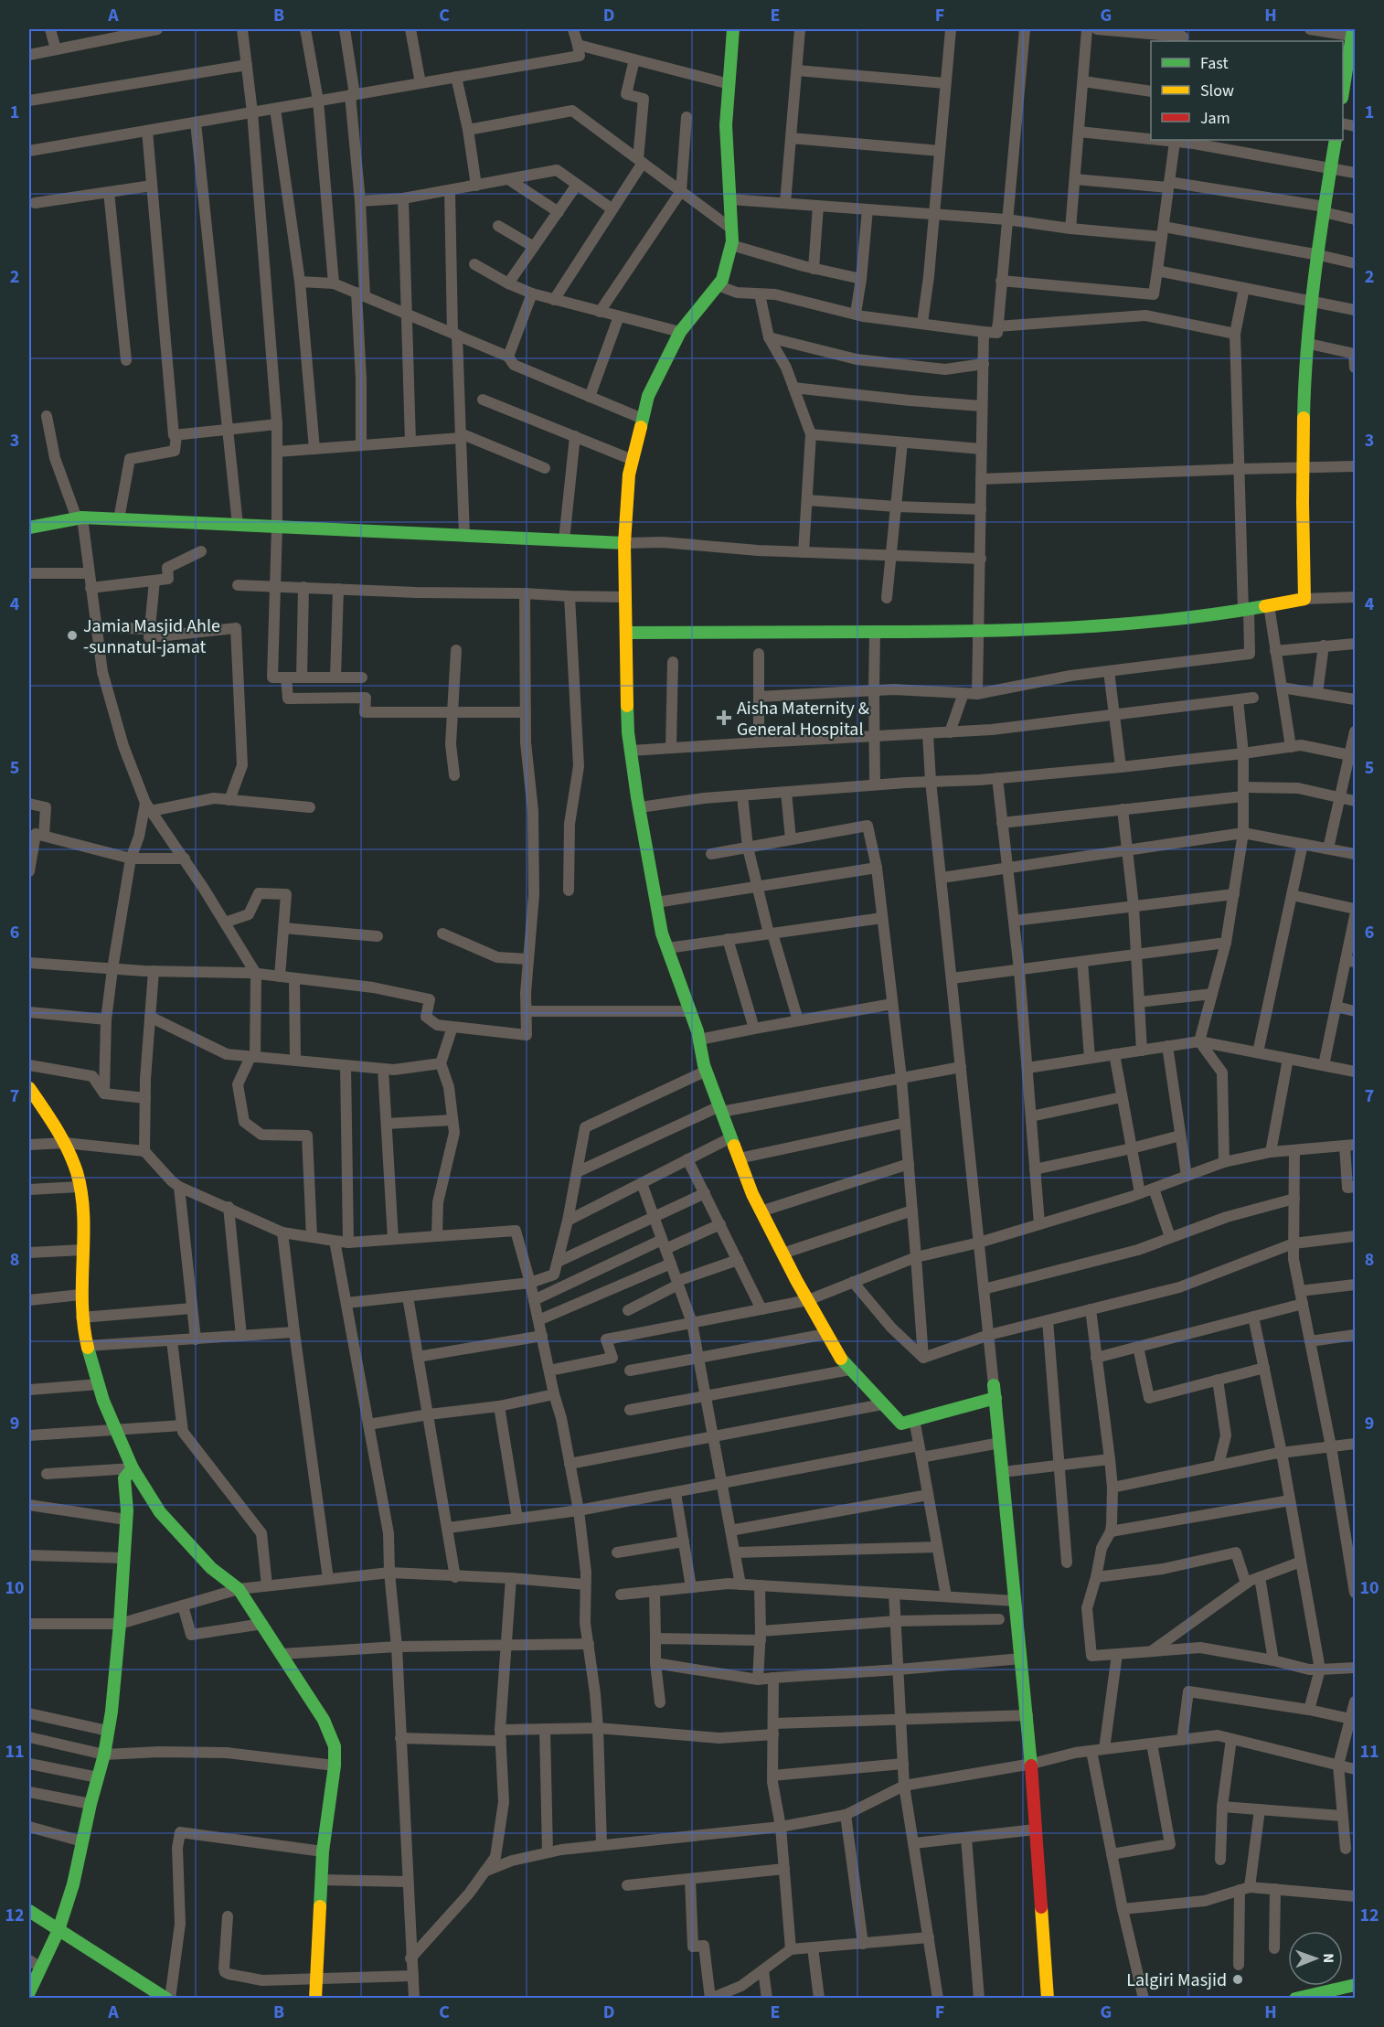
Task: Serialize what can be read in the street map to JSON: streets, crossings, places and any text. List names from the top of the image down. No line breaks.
{"places":{"other":["Jamia Masjid Ahle -sunnatul-jamat","Lalgiri Masjid"],"health":["Aisha Maternity & General Hospital"]},"legend":["Fast","Slow","Jam"],"north":"right","grid":{"columns":["A","B","C","D","E","F","G","H"],"rows":["1","2","3","4","5","6","7","8","9","10","11","12"]}}
